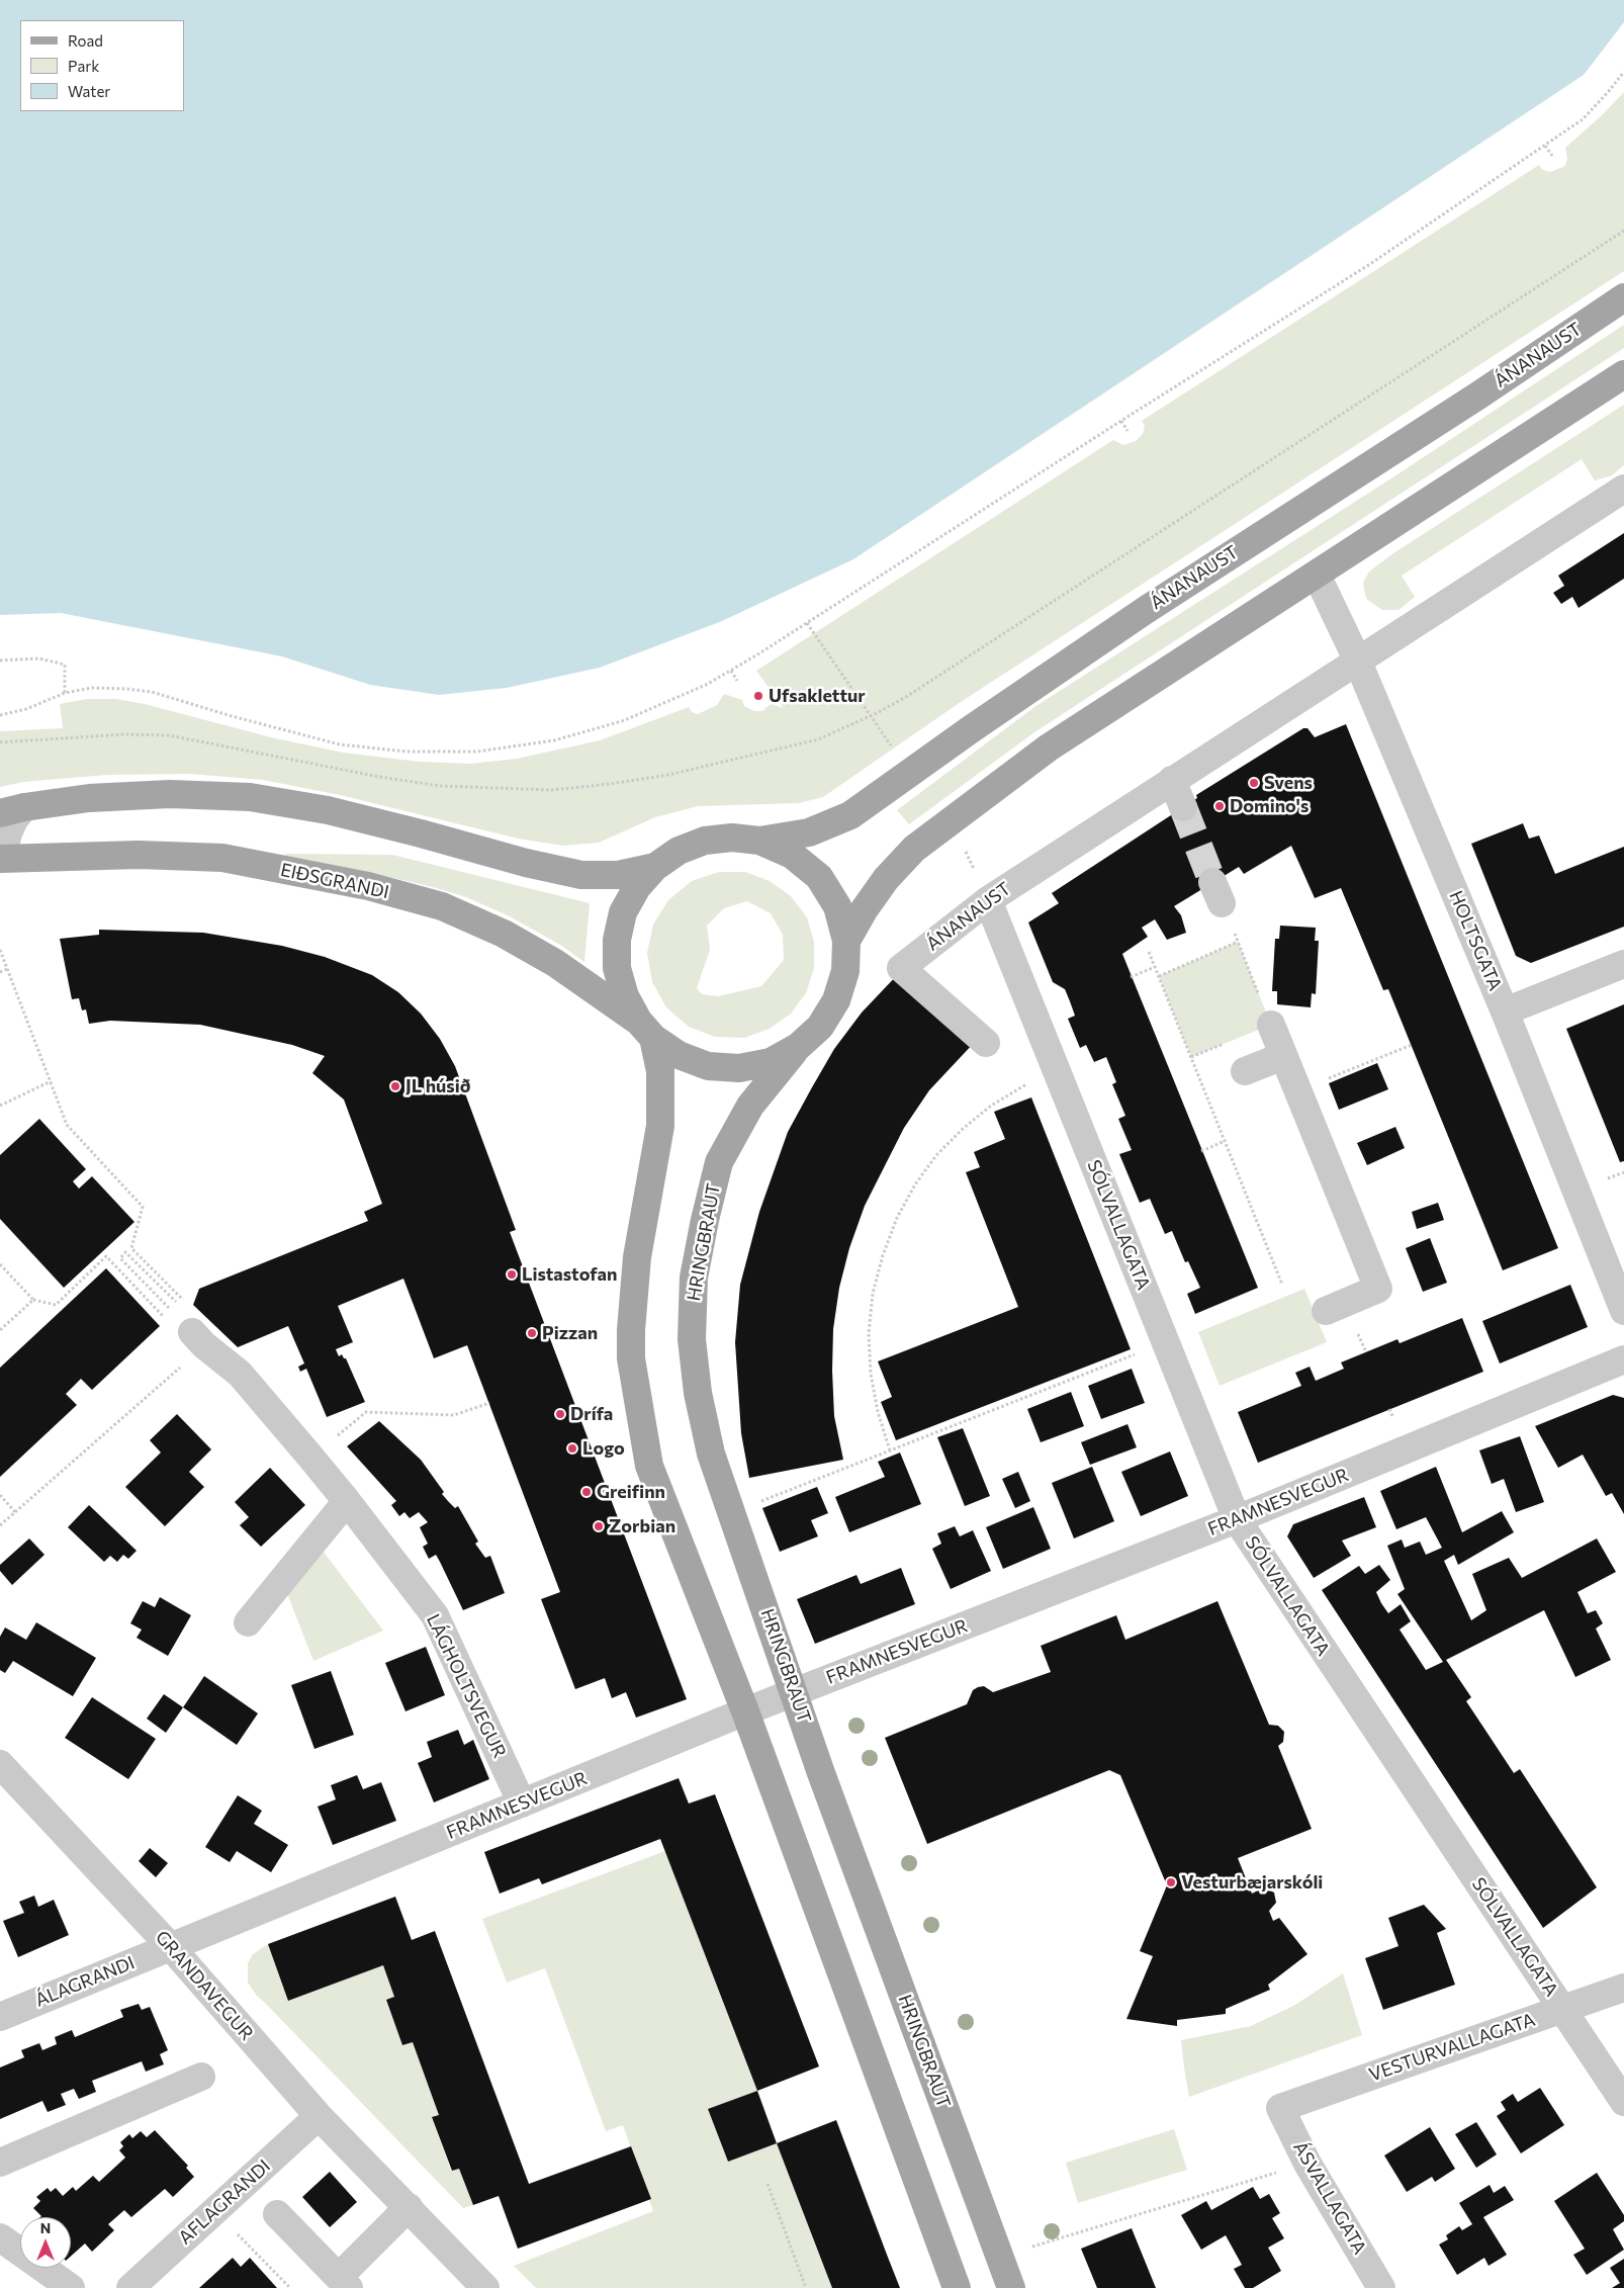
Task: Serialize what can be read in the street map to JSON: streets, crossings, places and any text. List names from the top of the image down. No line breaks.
{"streets":{"main road":["ÁNANAUST","EIÐSGRANDI","HRINGBRAUT"],"street":["HOLTSGATA","SÓLVALLAGATA","FRAMNESVEGUR","LÁGHOLTSVEGUR","ÁLAGRANDI","GRANDAVEGUR","VESTURVALLAGATA","ÁSVALLAGATA","AFLAGRANDI"]},"crossings":[["ÁNANAUST","HOLTSGATA"],["ÁNANAUST","SÓLVALLAGATA"],["EIÐSGRANDI","HRINGBRAUT"],["SÓLVALLAGATA","FRAMNESVEGUR"],["SÓLVALLAGATA","VESTURVALLAGATA"],["HRINGBRAUT","FRAMNESVEGUR"],["FRAMNESVEGUR","LÁGHOLTSVEGUR"],["FRAMNESVEGUR","ÁLAGRANDI"],["FRAMNESVEGUR","GRANDAVEGUR"],["ÁLAGRANDI","GRANDAVEGUR"],["GRANDAVEGUR","AFLAGRANDI"],["VESTURVALLAGATA","ÁSVALLAGATA"]],"places":["Ufsaklettur","Svens","Domino's","JL húsið","Listastofan","Pizzan","Drífa","Logo","Greifinn","Zorbian","Vesturbæjarskóli"],"legend":["Road","Park","Water"],"north":"top"}
